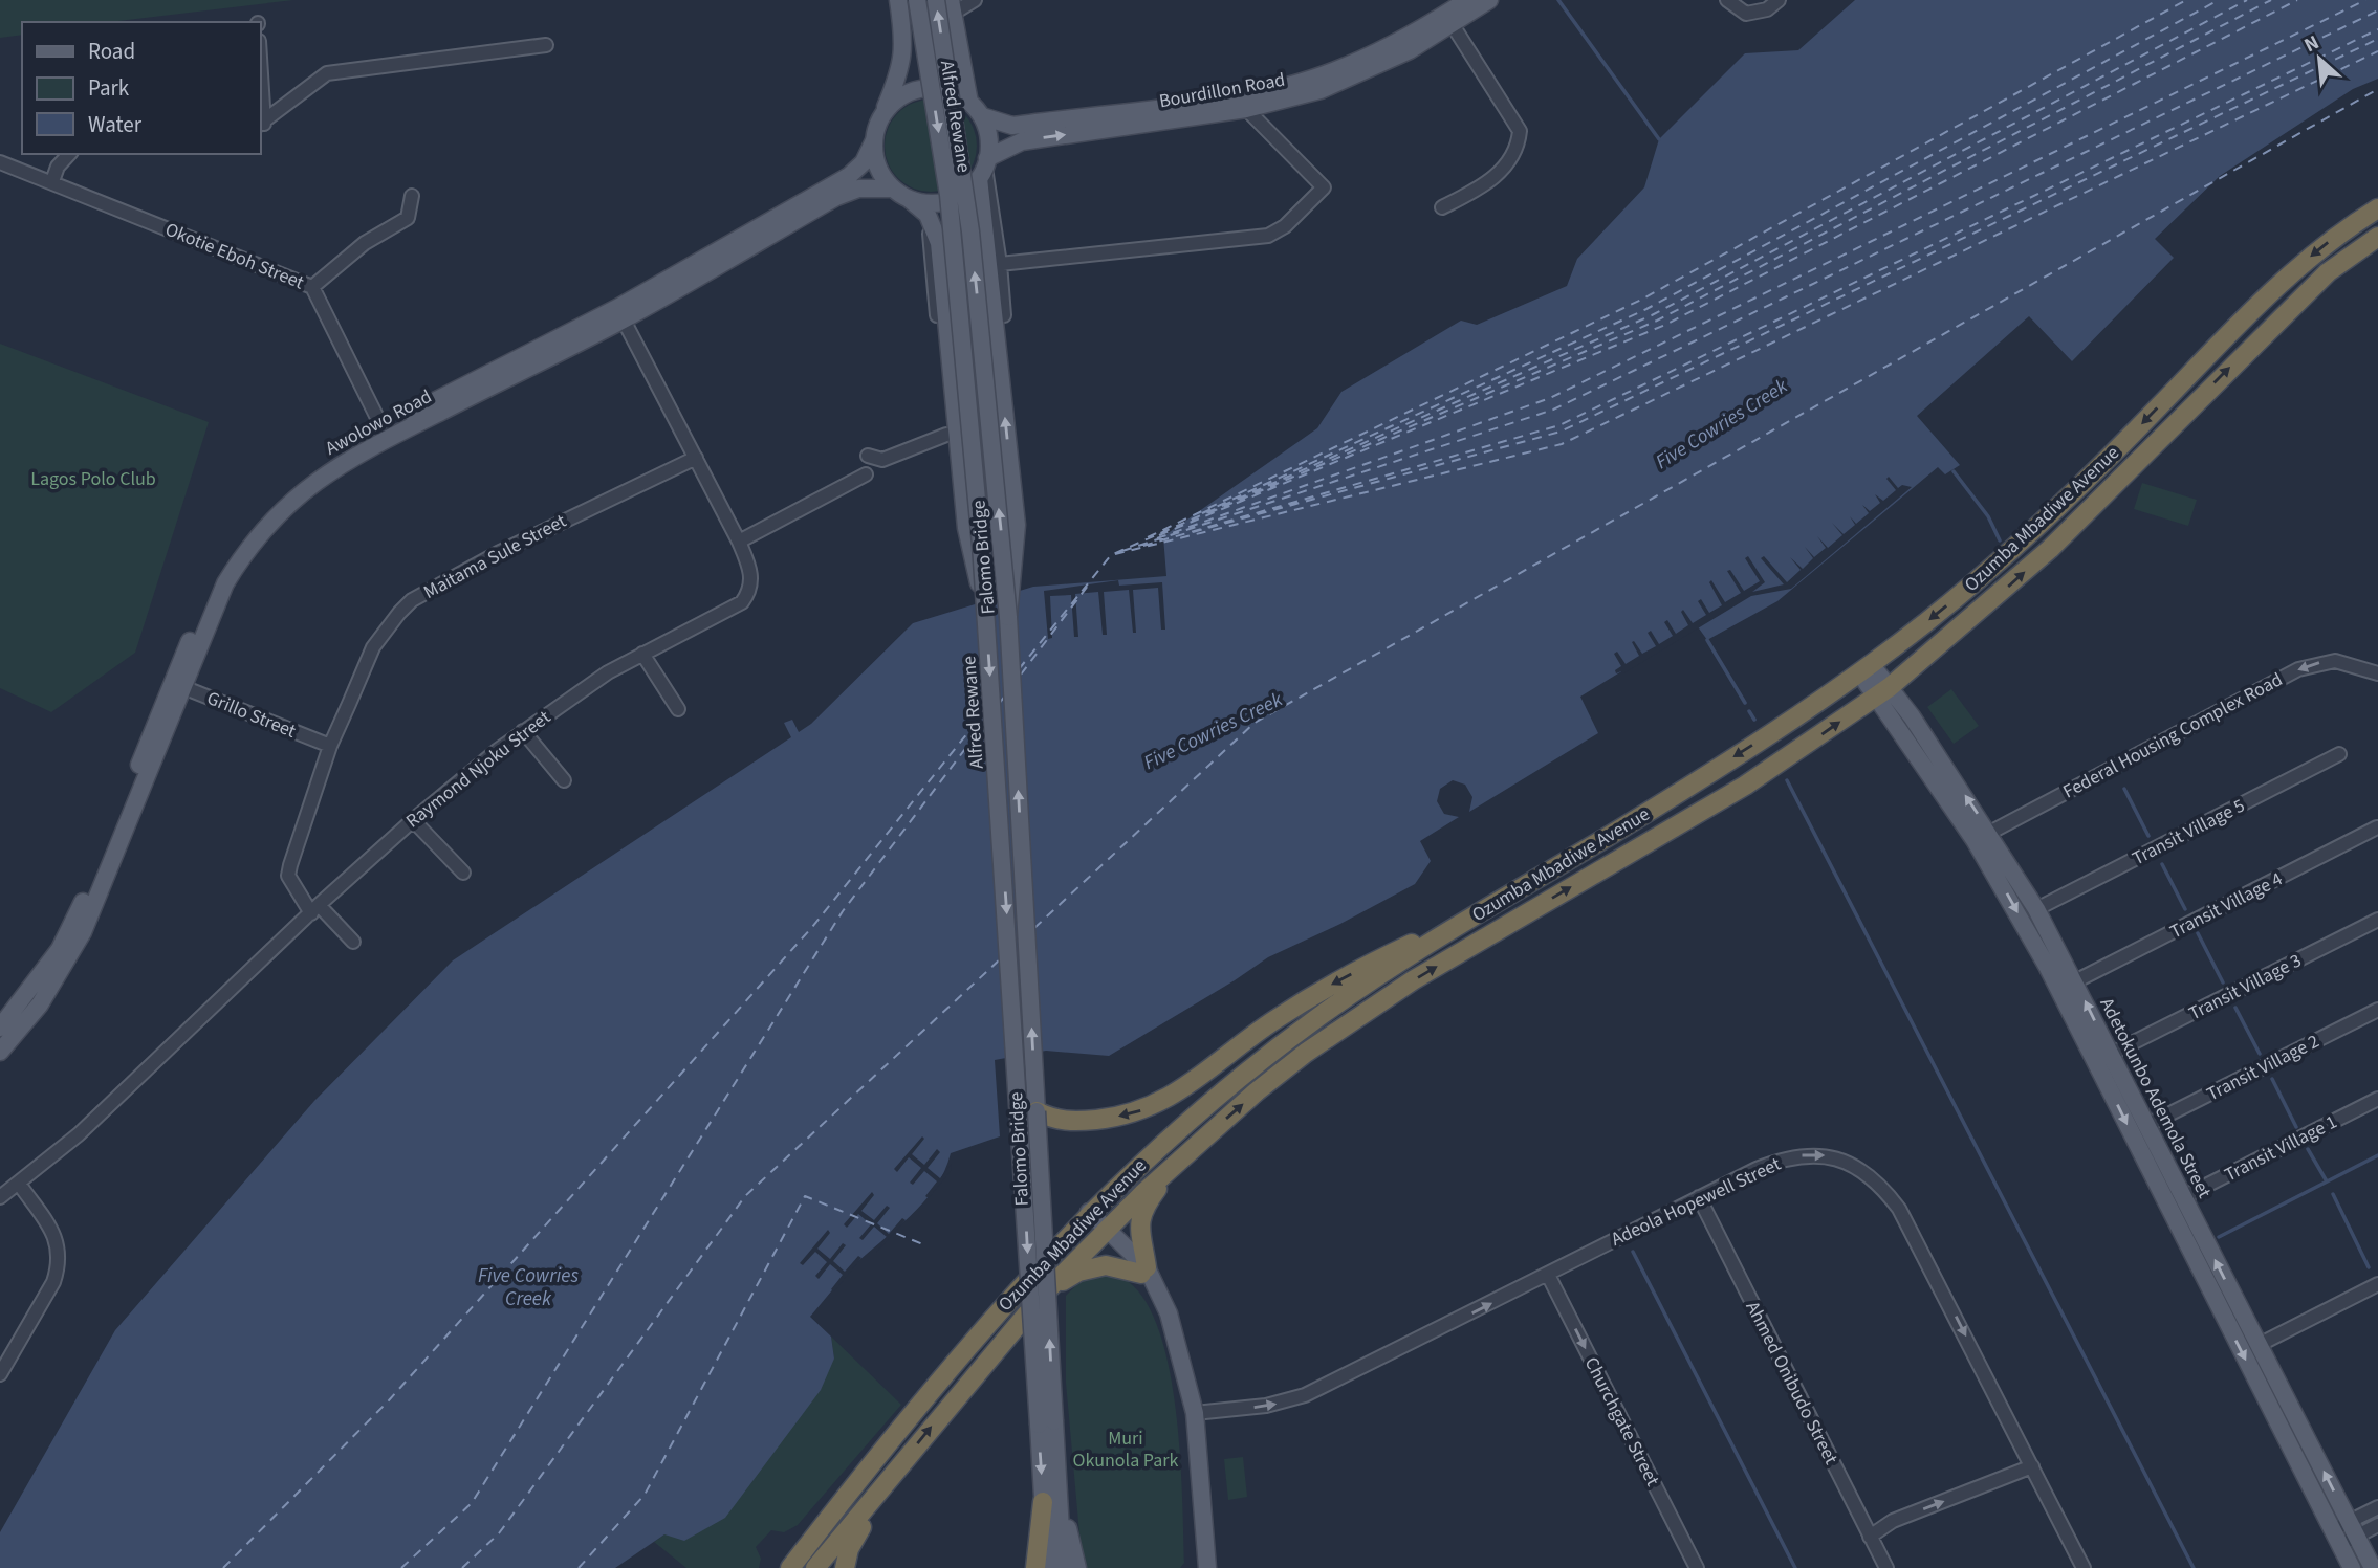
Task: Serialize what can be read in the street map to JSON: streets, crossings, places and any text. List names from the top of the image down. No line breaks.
{"streets":{"highway":["Ozumba Mbadiwe Avenue"],"main road":["Bourdillon Road","Alfred Rewane","Awolowo Road","Falomo Bridge","Adetokunbo Ademola Street"],"street":["Okotie Eboh Street","Maitama Sule Street","Grillo Street","Federal Housing Complex Road","Raymond Njoku Street","Transit Village 5","Transit Village 4","Transit Village 3","Transit Village 2","Transit Village 1","Adeola Hopewell Street","Ahmed Onibudo Street","Churchgate Street"]},"crossings":[["Bourdillon Road","Awolowo Road"],["Alfred Rewane","Falomo Bridge"],["Okotie Eboh Street","Awolowo Road"],["Awolowo Road","Grillo Street"],["Awolowo Road","Raymond Njoku Street"],["Ozumba Mbadiwe Avenue","Adetokunbo Ademola Street"],["Maitama Sule Street","Grillo Street"],["Maitama Sule Street","Raymond Njoku Street"],["Federal Housing Complex Road","Adetokunbo Ademola Street"],["Transit Village 5","Adetokunbo Ademola Street"],["Transit Village 4","Adetokunbo Ademola Street"],["Transit Village 3","Adetokunbo Ademola Street"],["Transit Village 2","Adetokunbo Ademola Street"],["Adetokunbo Ademola Street","Transit Village 1"],["Adeola Hopewell Street","Ahmed Onibudo Street"],["Adeola Hopewell Street","Churchgate Street"]],"one_way":["Federal Housing Complex Road","Churchgate Street"],"water":["Five Cowries Creek"],"parks":["Lagos Polo Club","Muri Okunola Park"],"legend":["Road","Park","Water"],"north":"top left"}
